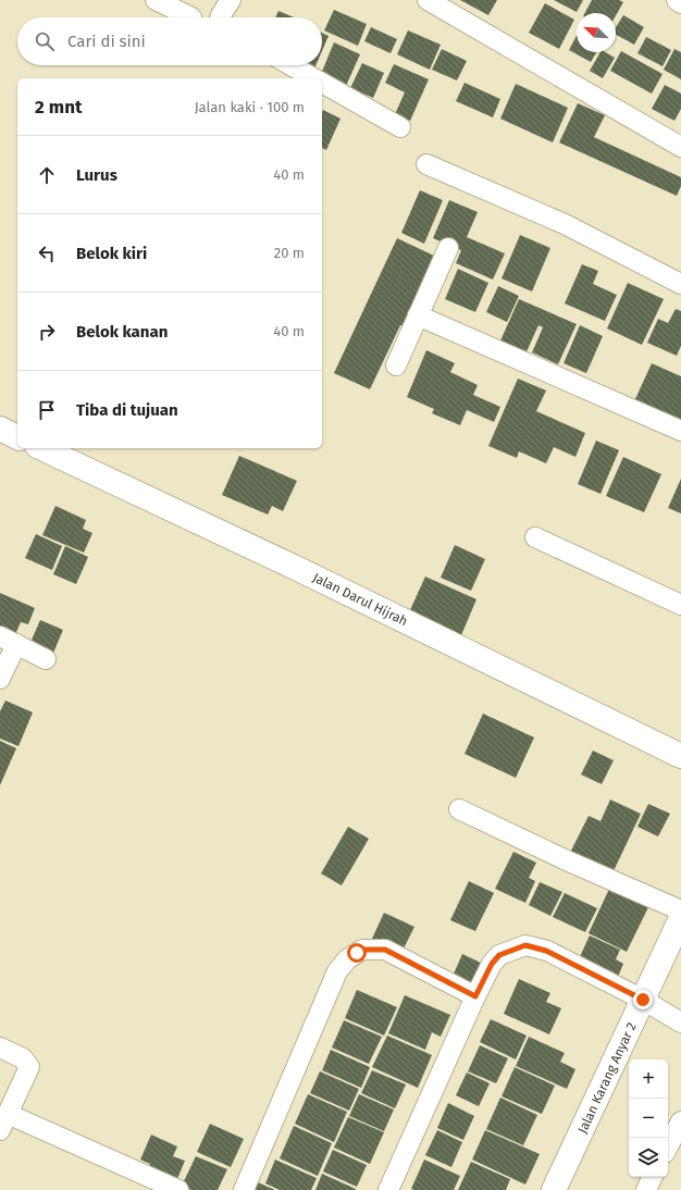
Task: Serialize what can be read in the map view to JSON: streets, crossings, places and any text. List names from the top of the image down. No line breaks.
{"streets":{"street":["Jalan Darul Hijrah","Jalan Karang Anyar 2"]},"north":"top left","page":{"search":"Cari di sini","heading":["2 mnt","Jalan kaki · 100 m"],"list":[["Lurus","40 m"],["Belok kiri","20 m"],["Belok kanan","40 m"],"Tiba di tujuan"],"map_buttons":["+","−"]}}
